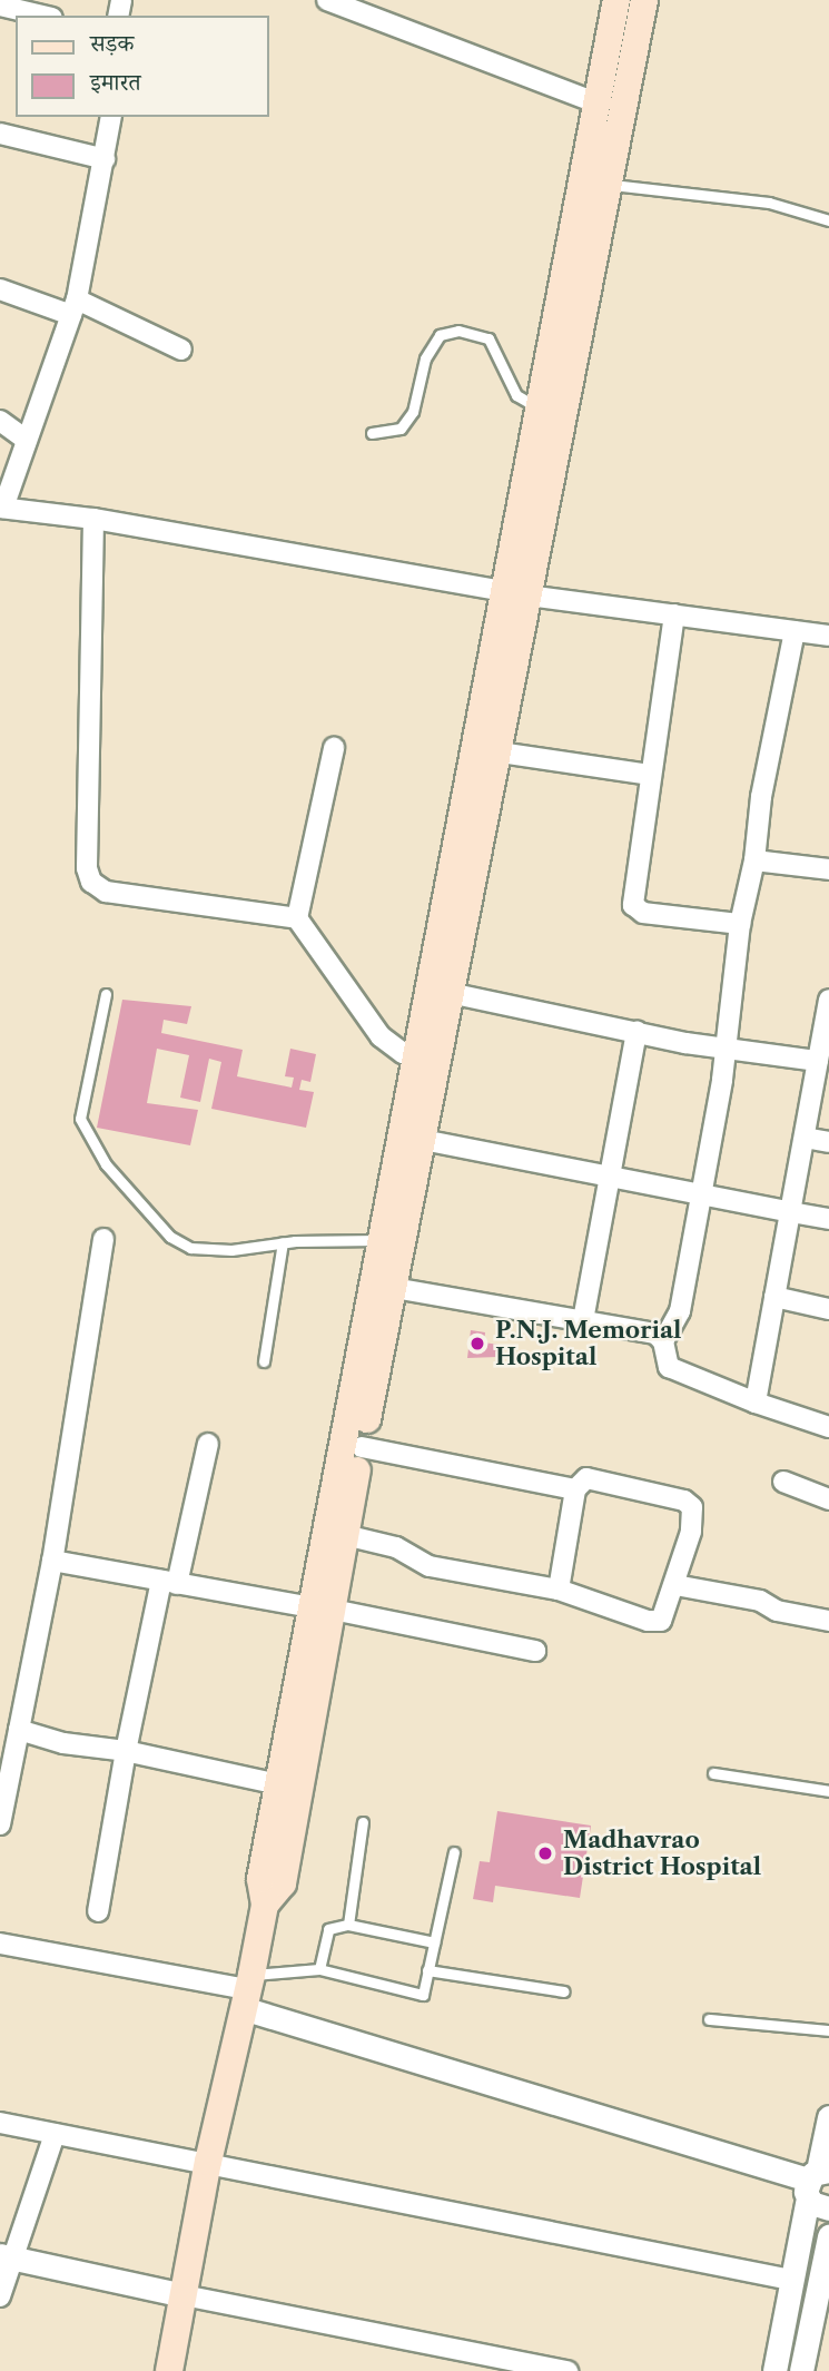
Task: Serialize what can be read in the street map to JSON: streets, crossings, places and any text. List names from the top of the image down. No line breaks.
{"places":["P.N.J. Memorial Hospital","Madhavrao District Hospital"],"legend":["सड़क","इमारत"]}
